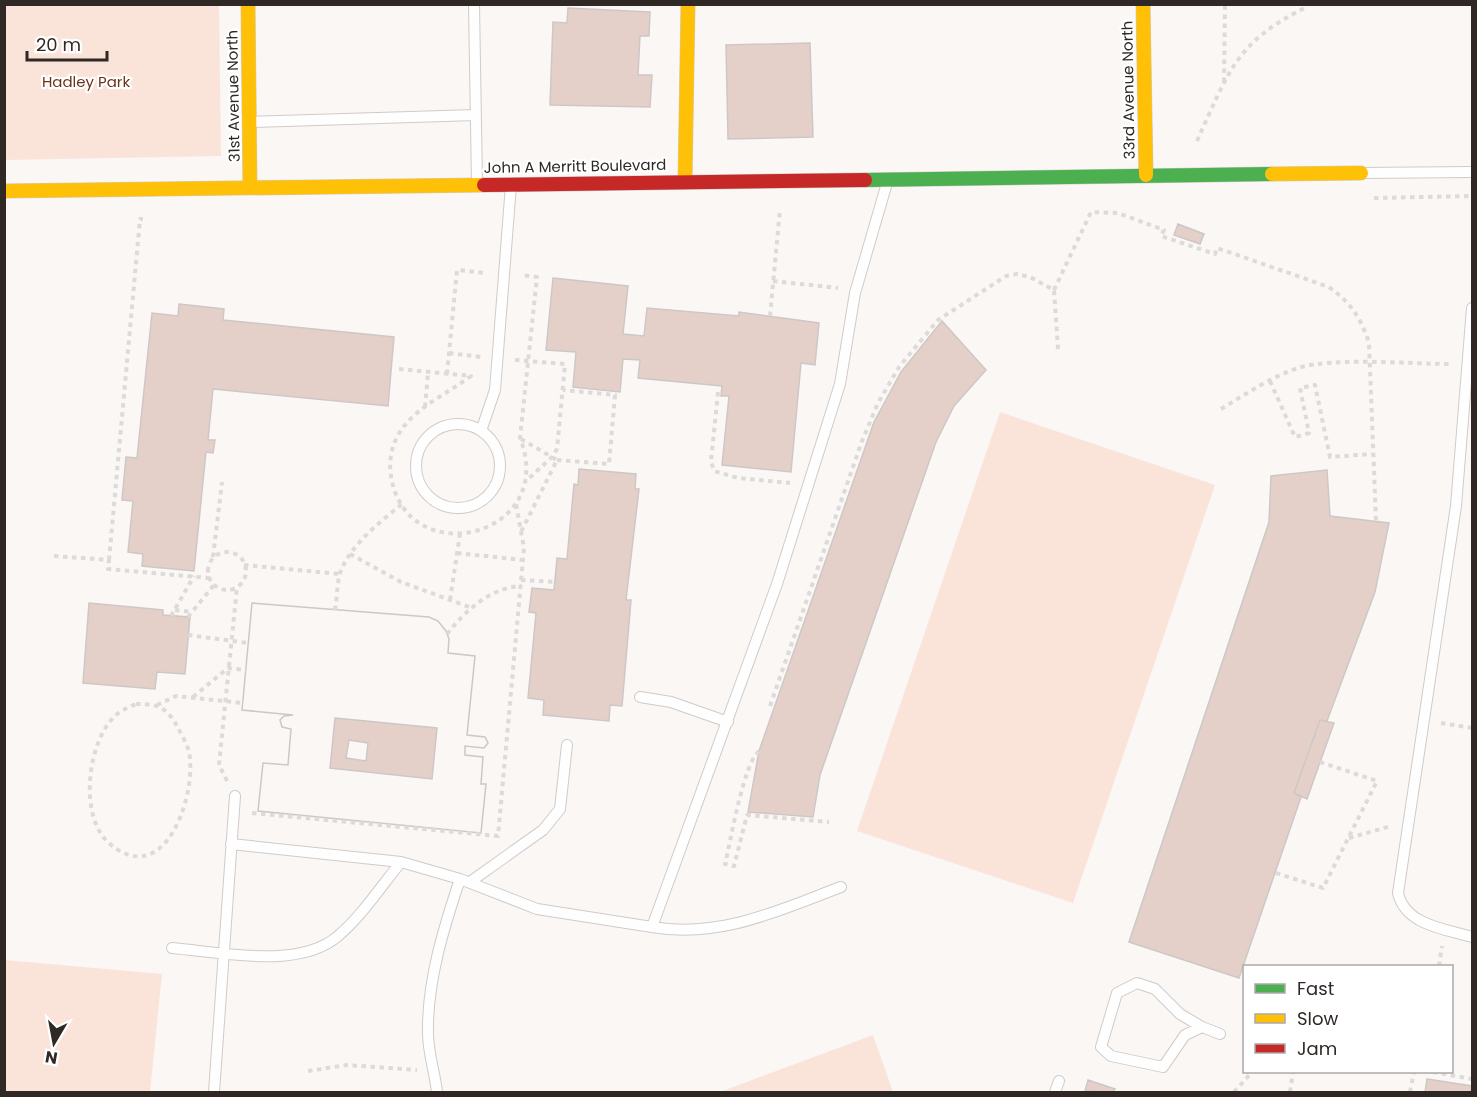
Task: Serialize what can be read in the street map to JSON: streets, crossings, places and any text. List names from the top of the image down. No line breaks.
{"streets":{"street":["33rd Avenue North","31st Avenue North","John A Merritt Boulevard"]},"crossings":[["33rd Avenue North","John A Merritt Boulevard"],["31st Avenue North","John A Merritt Boulevard"]],"parks":["Hadley Park"],"legend":["Fast","Slow","Jam"],"scale_bar":"20 m","north":"bottom"}
